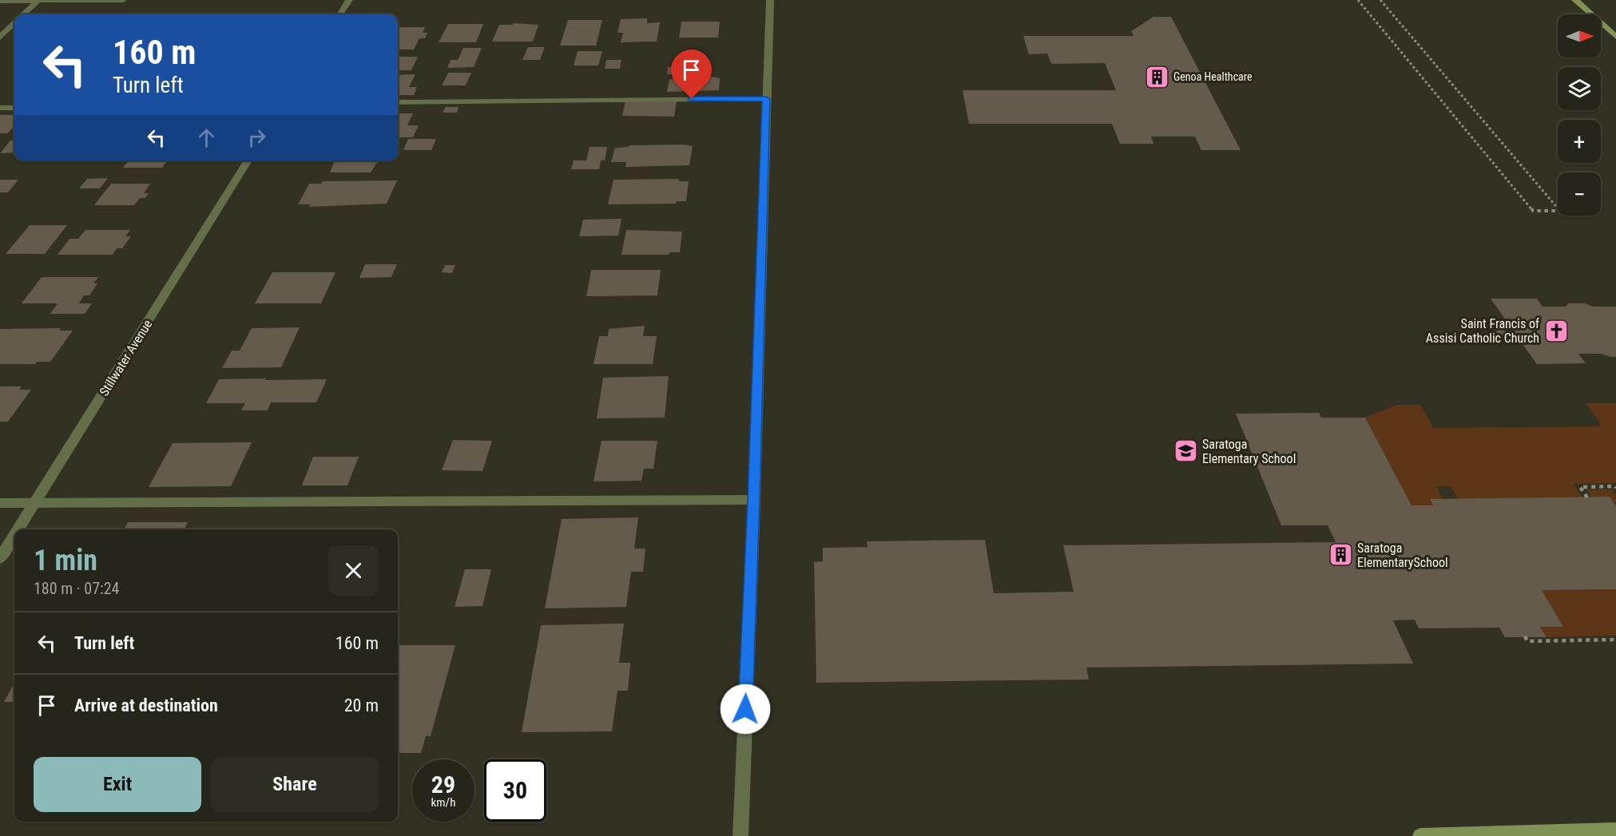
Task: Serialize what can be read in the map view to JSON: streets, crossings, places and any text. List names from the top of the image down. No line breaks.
{"streets":{"street":["Stillwater Avenue"]},"places":{"building":["Genoa Healthcare","Saratoga ElementarySchool"],"church":["Saint Francis of Assisi Catholic Church"],"school or university":["Saratoga Elementary School"]},"north":"right","page":{"map_buttons":["+","−"],"turn":["160 m","Turn left"],"heading":["1 min","180 m · 07:24"],"list":[{"name":"Turn left","value":"160 m"},{"name":"Arrive at destination","value":"20 m"}],"buttons":["Exit","Share"],"speed":"29 km/h","limit":"30"}}
